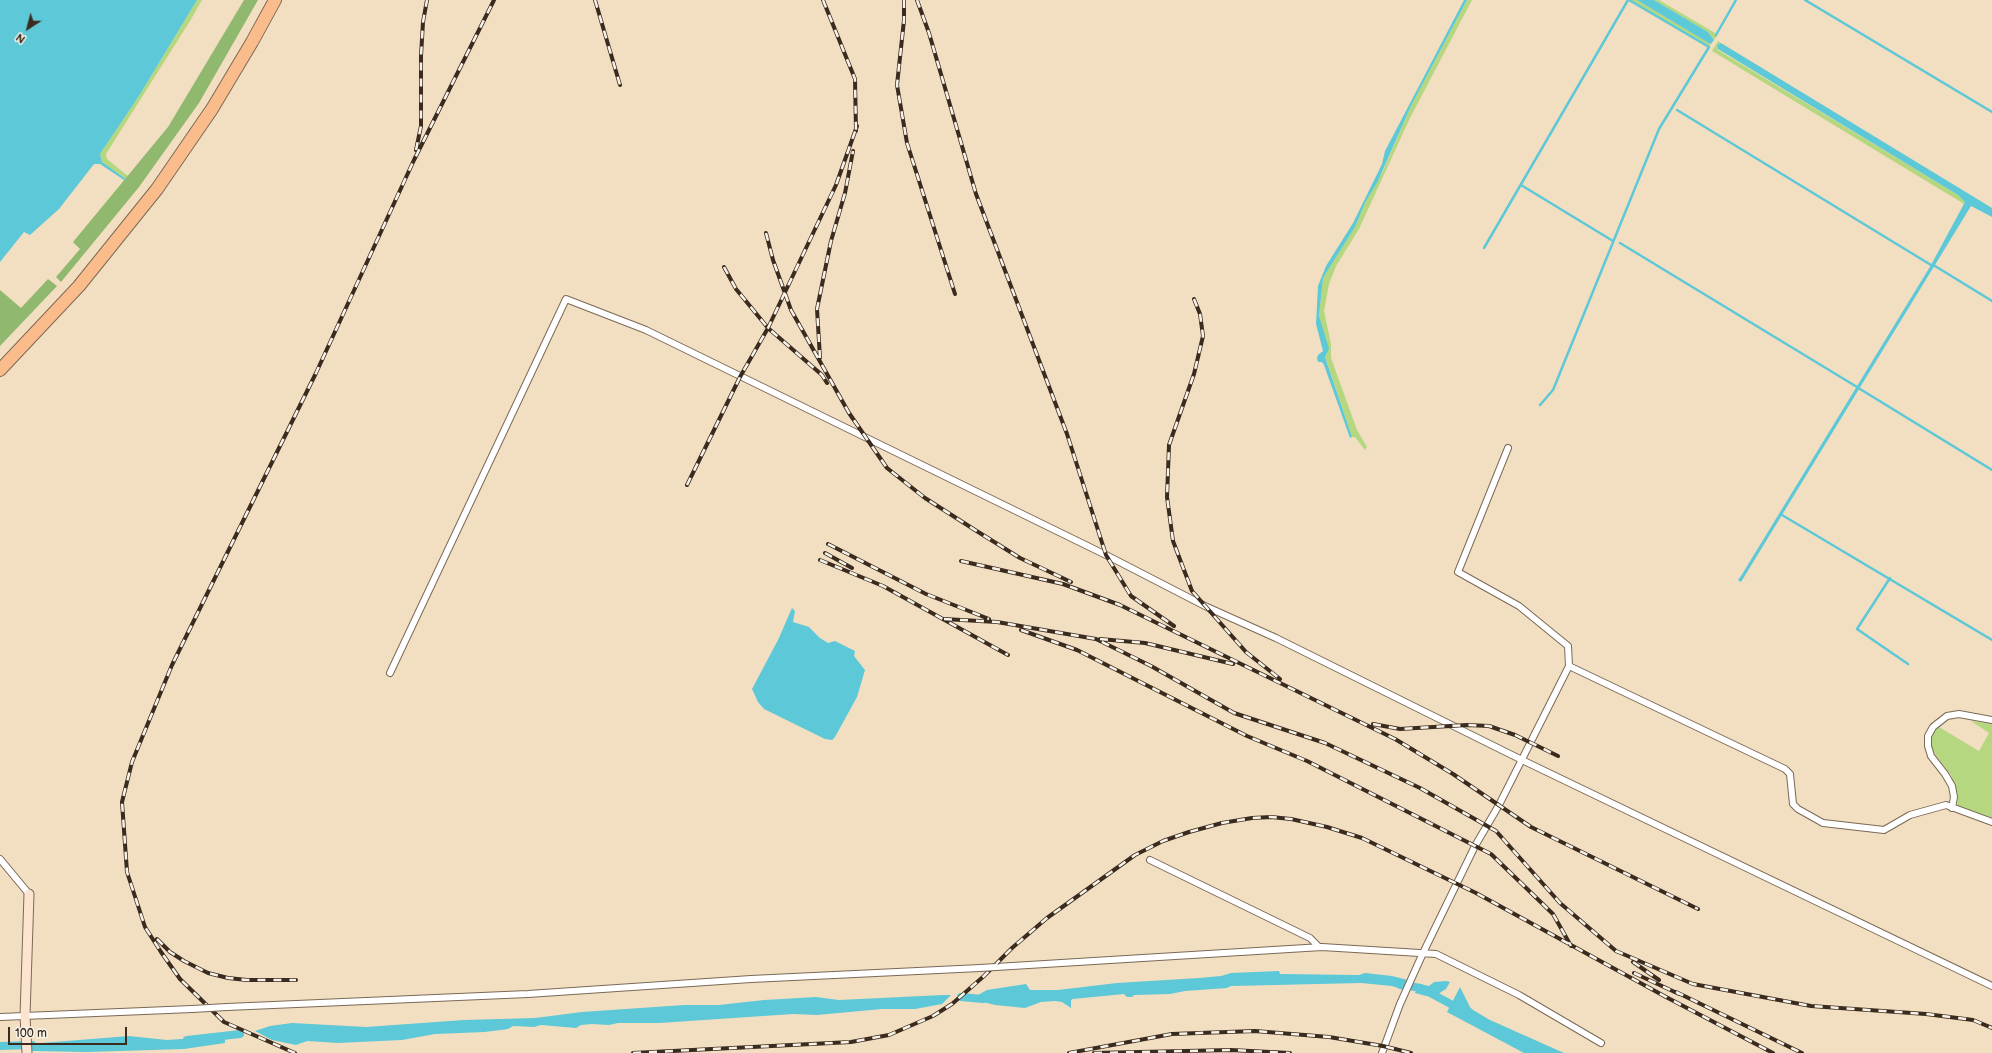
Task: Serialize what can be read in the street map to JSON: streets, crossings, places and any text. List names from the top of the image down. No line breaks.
{"scale_bar":"100 m","north":"bottom left"}
